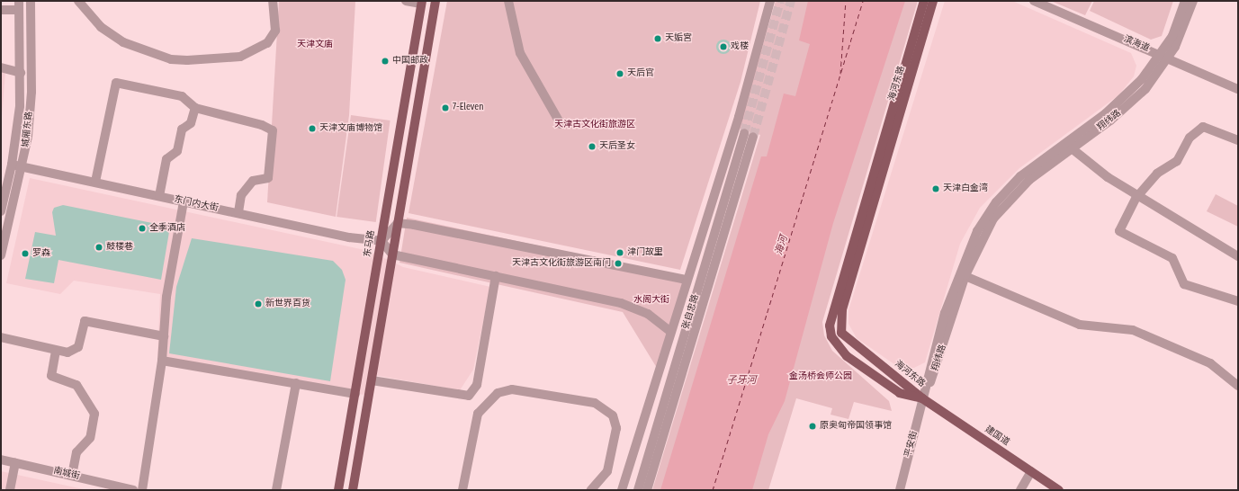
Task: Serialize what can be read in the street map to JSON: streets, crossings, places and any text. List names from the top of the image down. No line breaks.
{"streets":{"main road":["海河东路","东马路","建国道"],"street":["滨海道","翔纬路","城厢东路","东门内大街","张自忠路","平安街","南城街"]},"crossings":[["滨海道","翔纬路"],["海河东路","翔纬路"],["海河东路","建国道"],["海河东路","平安街"],["翔纬路","建国道"],["翔纬路","平安街"],["城厢东路","东门内大街"],["东门内大街","东马路"],["建国道","平安街"]],"water":["海河","子牙河"],"parks":["天津文庙","天津古文化街旅游区","水阁大街","金汤桥会师公园"],"places":["天姤宮","戏楼","中国邮政","天后官","7-Eleven","天津文庙博物馆","天后圣女","天津白金湾","全季酒店","鼓楼巷","津门故里","罗森","天津古文化街旅游区南门","新世界百货","原奥匈帝国领事馆"]}
